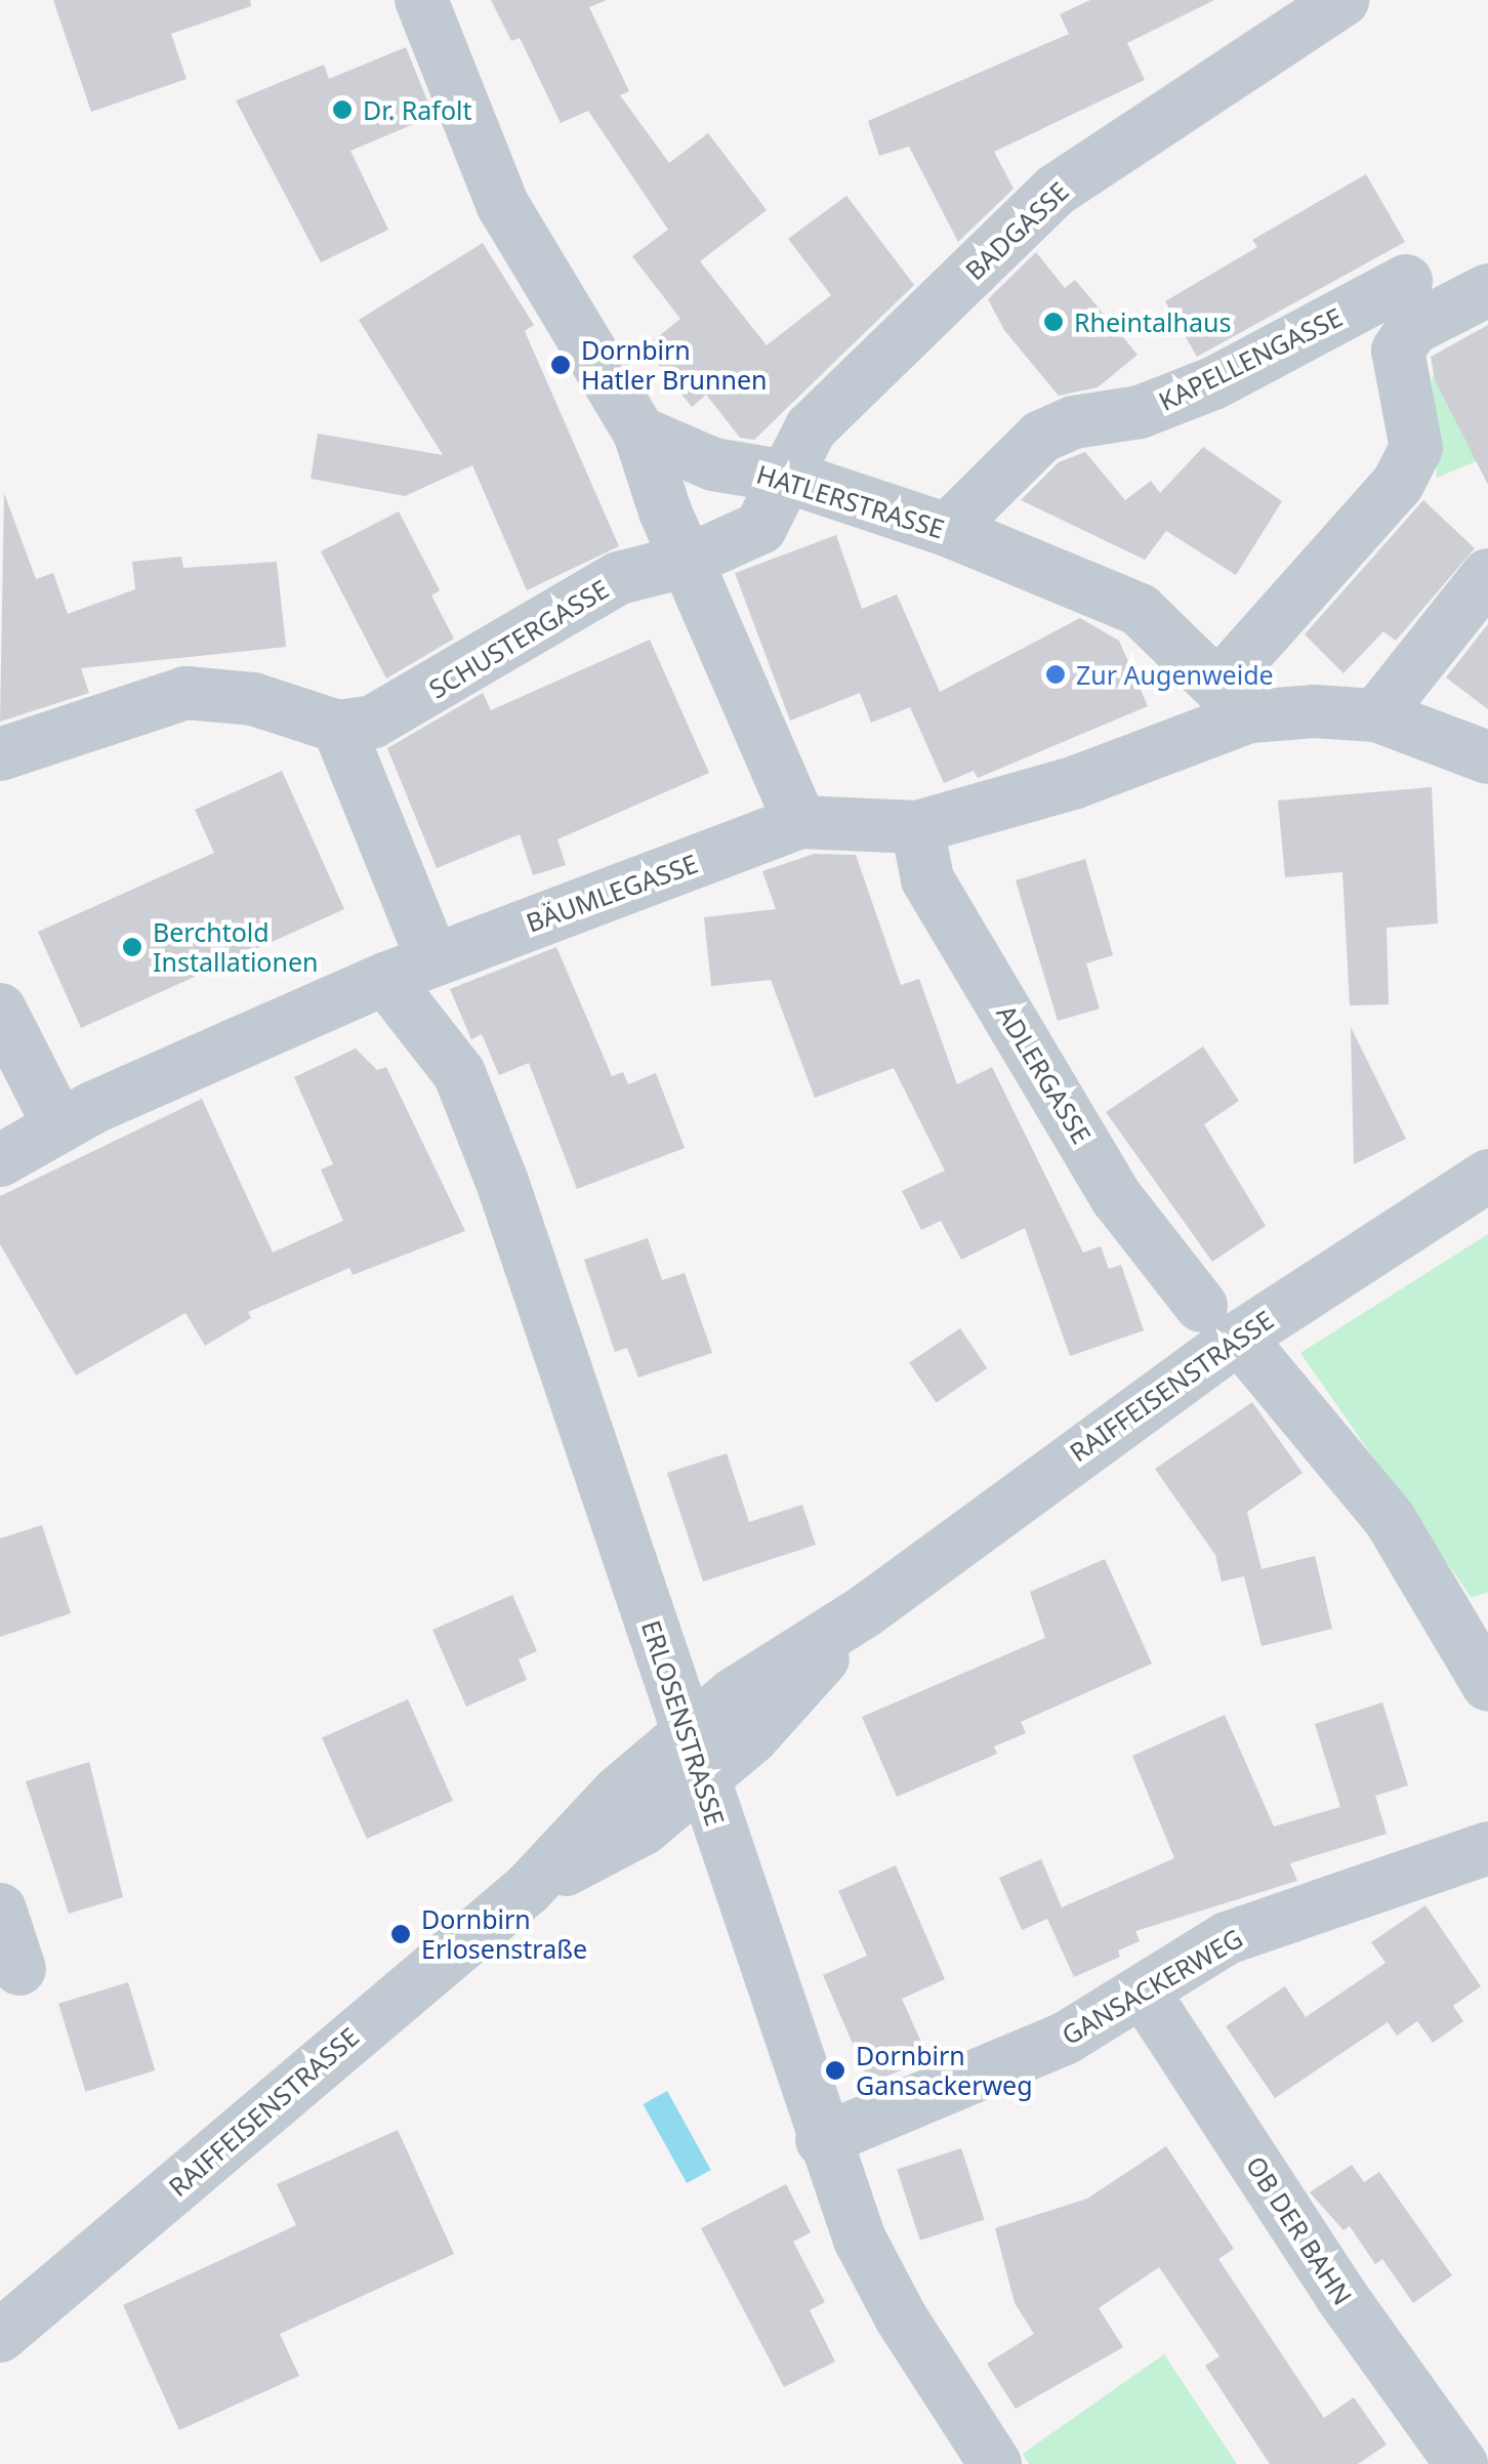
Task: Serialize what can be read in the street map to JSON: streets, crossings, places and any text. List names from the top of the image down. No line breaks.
{"streets":{"street":["BADGASSE","KAPELLENGASSE","HATLERSTRASSE","SCHUSTERGASSE","BÄUMLEGASSE","ADLERGASSE","RAIFFEISENSTRASSE","ERLOSENSTRASSE","GANSACKERWEG","OB DER BAHN"]},"crossings":[["BADGASSE","HATLERSTRASSE"],["BADGASSE","SCHUSTERGASSE"],["KAPELLENGASSE","HATLERSTRASSE"],["HATLERSTRASSE","SCHUSTERGASSE"],["HATLERSTRASSE","BÄUMLEGASSE"],["BÄUMLEGASSE","ADLERGASSE"],["BÄUMLEGASSE","ERLOSENSTRASSE"],["ADLERGASSE","RAIFFEISENSTRASSE"],["RAIFFEISENSTRASSE","ERLOSENSTRASSE"],["ERLOSENSTRASSE","GANSACKERWEG"],["GANSACKERWEG","OB DER BAHN"]],"places":["Dr. Rafolt","Rheintalhaus","Dornbirn Hatler Brunnen","Zur Augenweide","Berchtold Installationen","Dornbirn Erlosenstraße","Dornbirn Gansackerweg"]}
